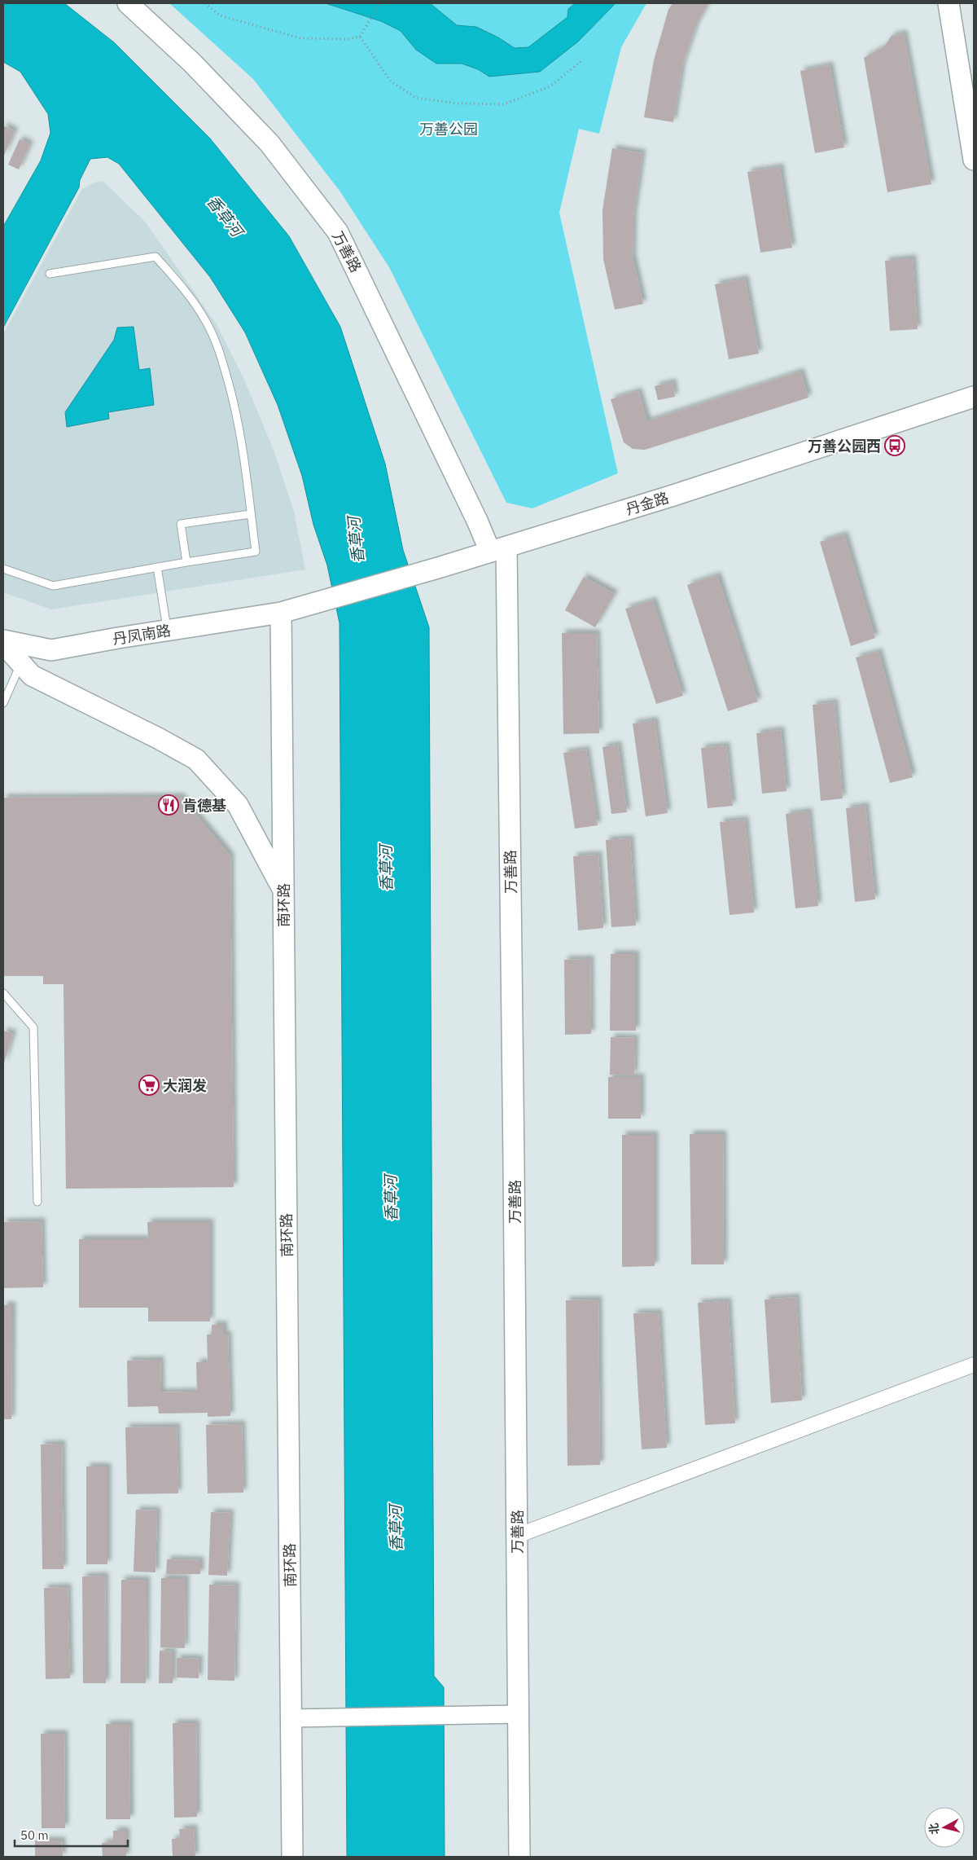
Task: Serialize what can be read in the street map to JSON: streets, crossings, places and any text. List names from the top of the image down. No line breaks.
{"streets":{"main road":["万善路","丹金路","丹凤南路","南环路"]},"crossings":[["万善路","丹金路"],["丹金路","丹凤南路"],["丹凤南路","南环路"]],"water":["香草河"],"parks":["万善公园"],"places":{"bus stop":["万善公园西"],"restaurant":["肯德基"],"supermarket":["大润发"]},"scale_bar":"50 m","north":"left"}
